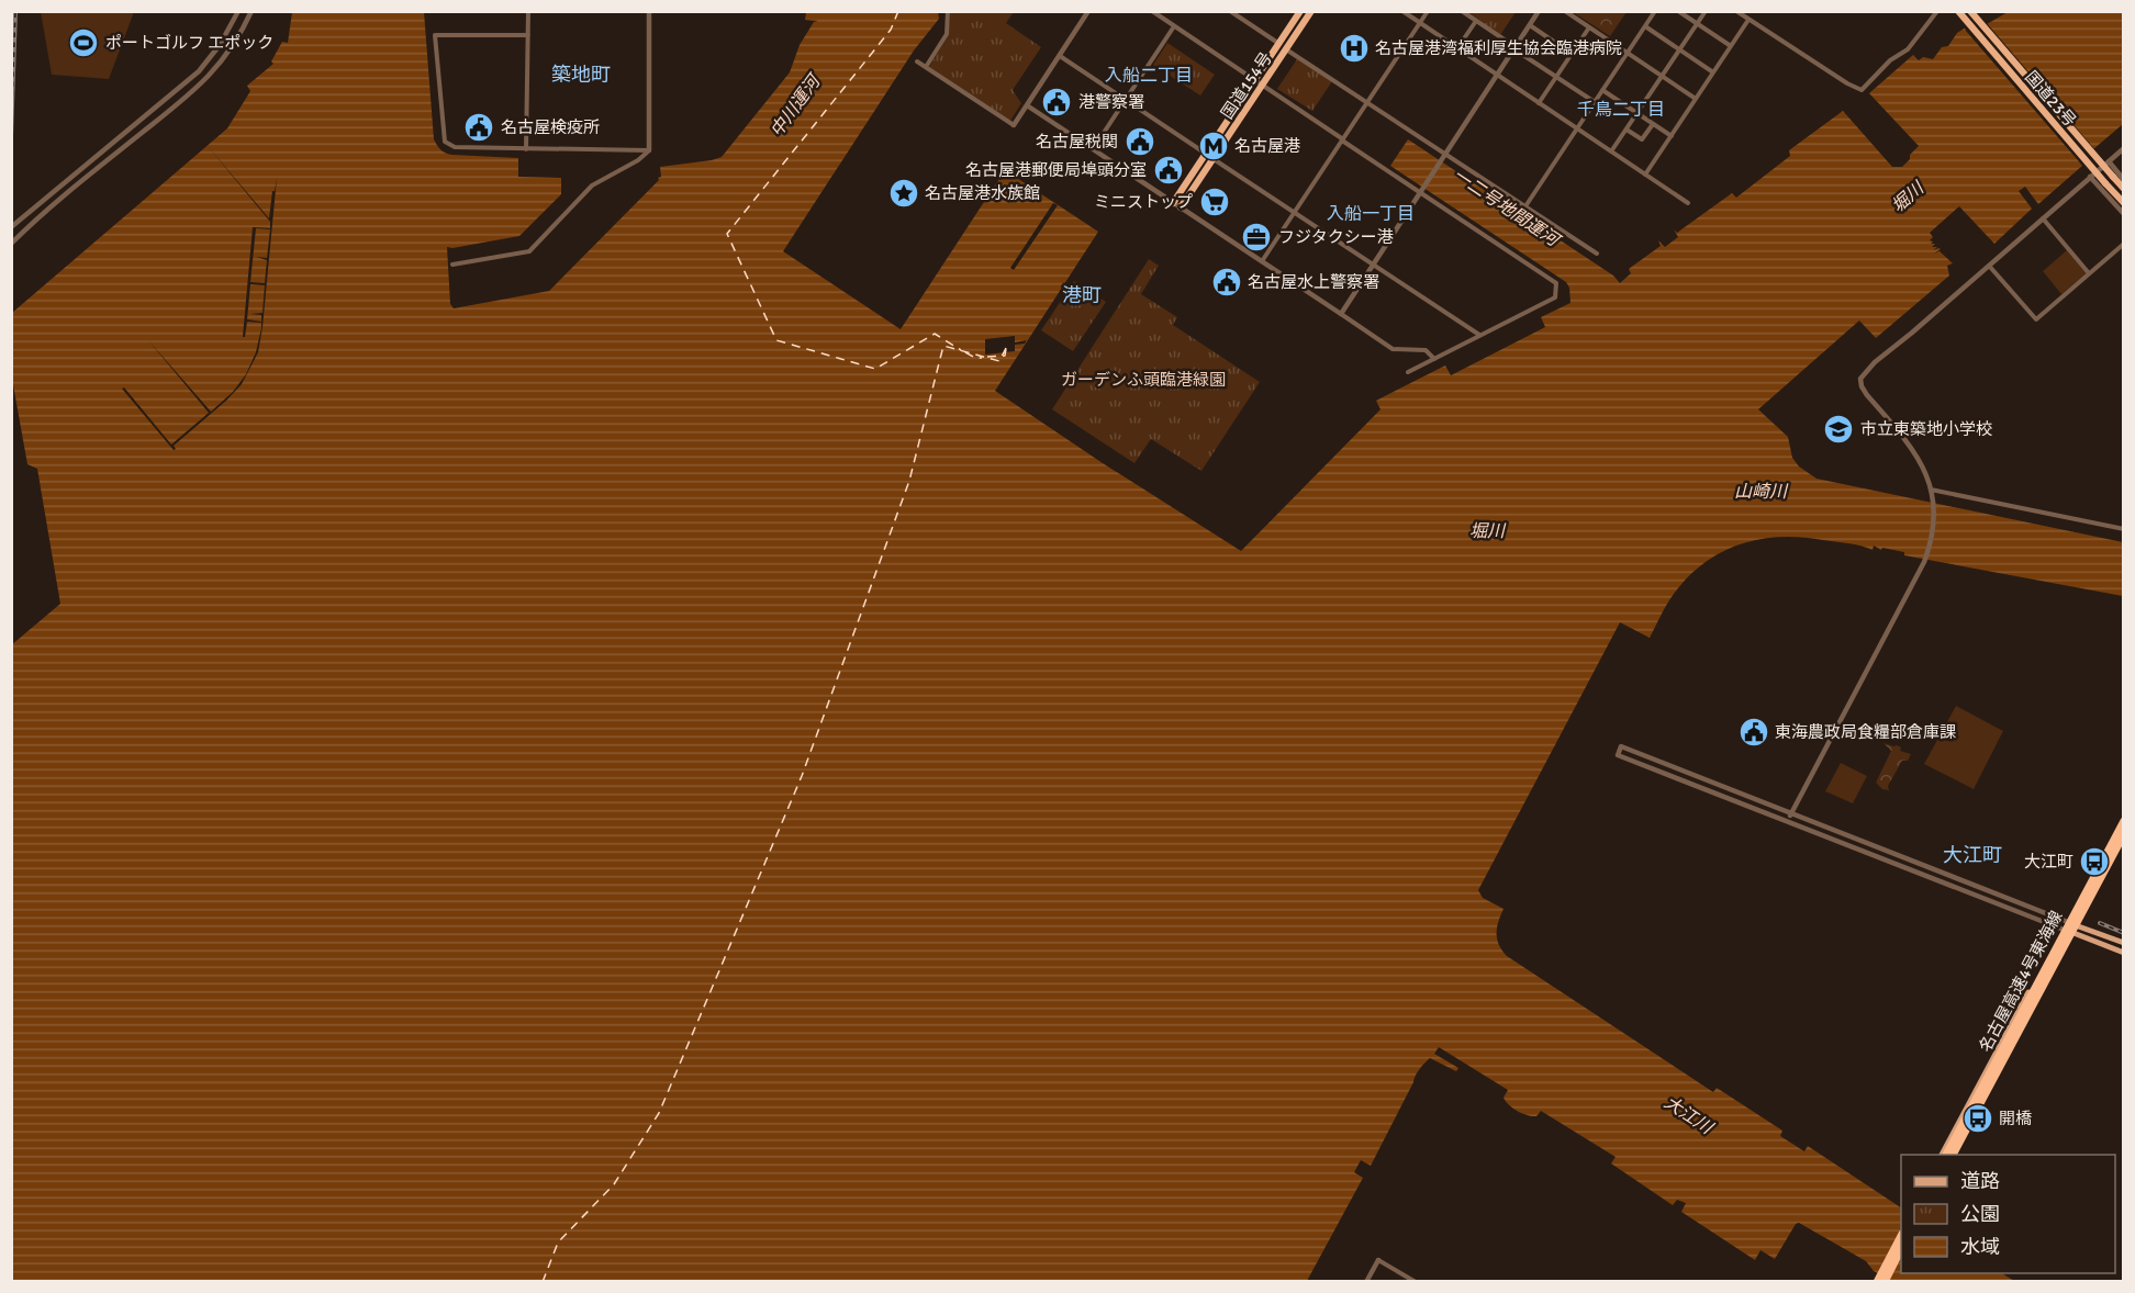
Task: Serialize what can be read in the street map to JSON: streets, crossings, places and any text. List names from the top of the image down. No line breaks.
{"streets":{"highway":["国道154号","国道23号","名古屋高速4号東海線"]},"districts":["築地町","入船二丁目","千鳥二丁目","入船一丁目","港町","大江町"],"water":["中川運河","堀川","一二号地間運河","山崎川","大江川"],"parks":["ガーデンふ頭臨港緑園"],"places":{"sports":["ポートゴルフ エポック"],"hospital":["名古屋港湾福利厚生協会臨港病院"],"public building":["港警察署","名古屋検疫所","名古屋税関","名古屋港郵便局埠頭分室","名古屋水上警察署","東海農政局食糧部倉庫課"],"metro station":["名古屋港"],"place":["名古屋港水族館"],"supermarket":["ミニストップ"],"office":["フジタクシー港"],"school or university":["市立東築地小学校"],"bus stop":["大江町","開橋"]},"legend":["道路","公園","水域"]}
